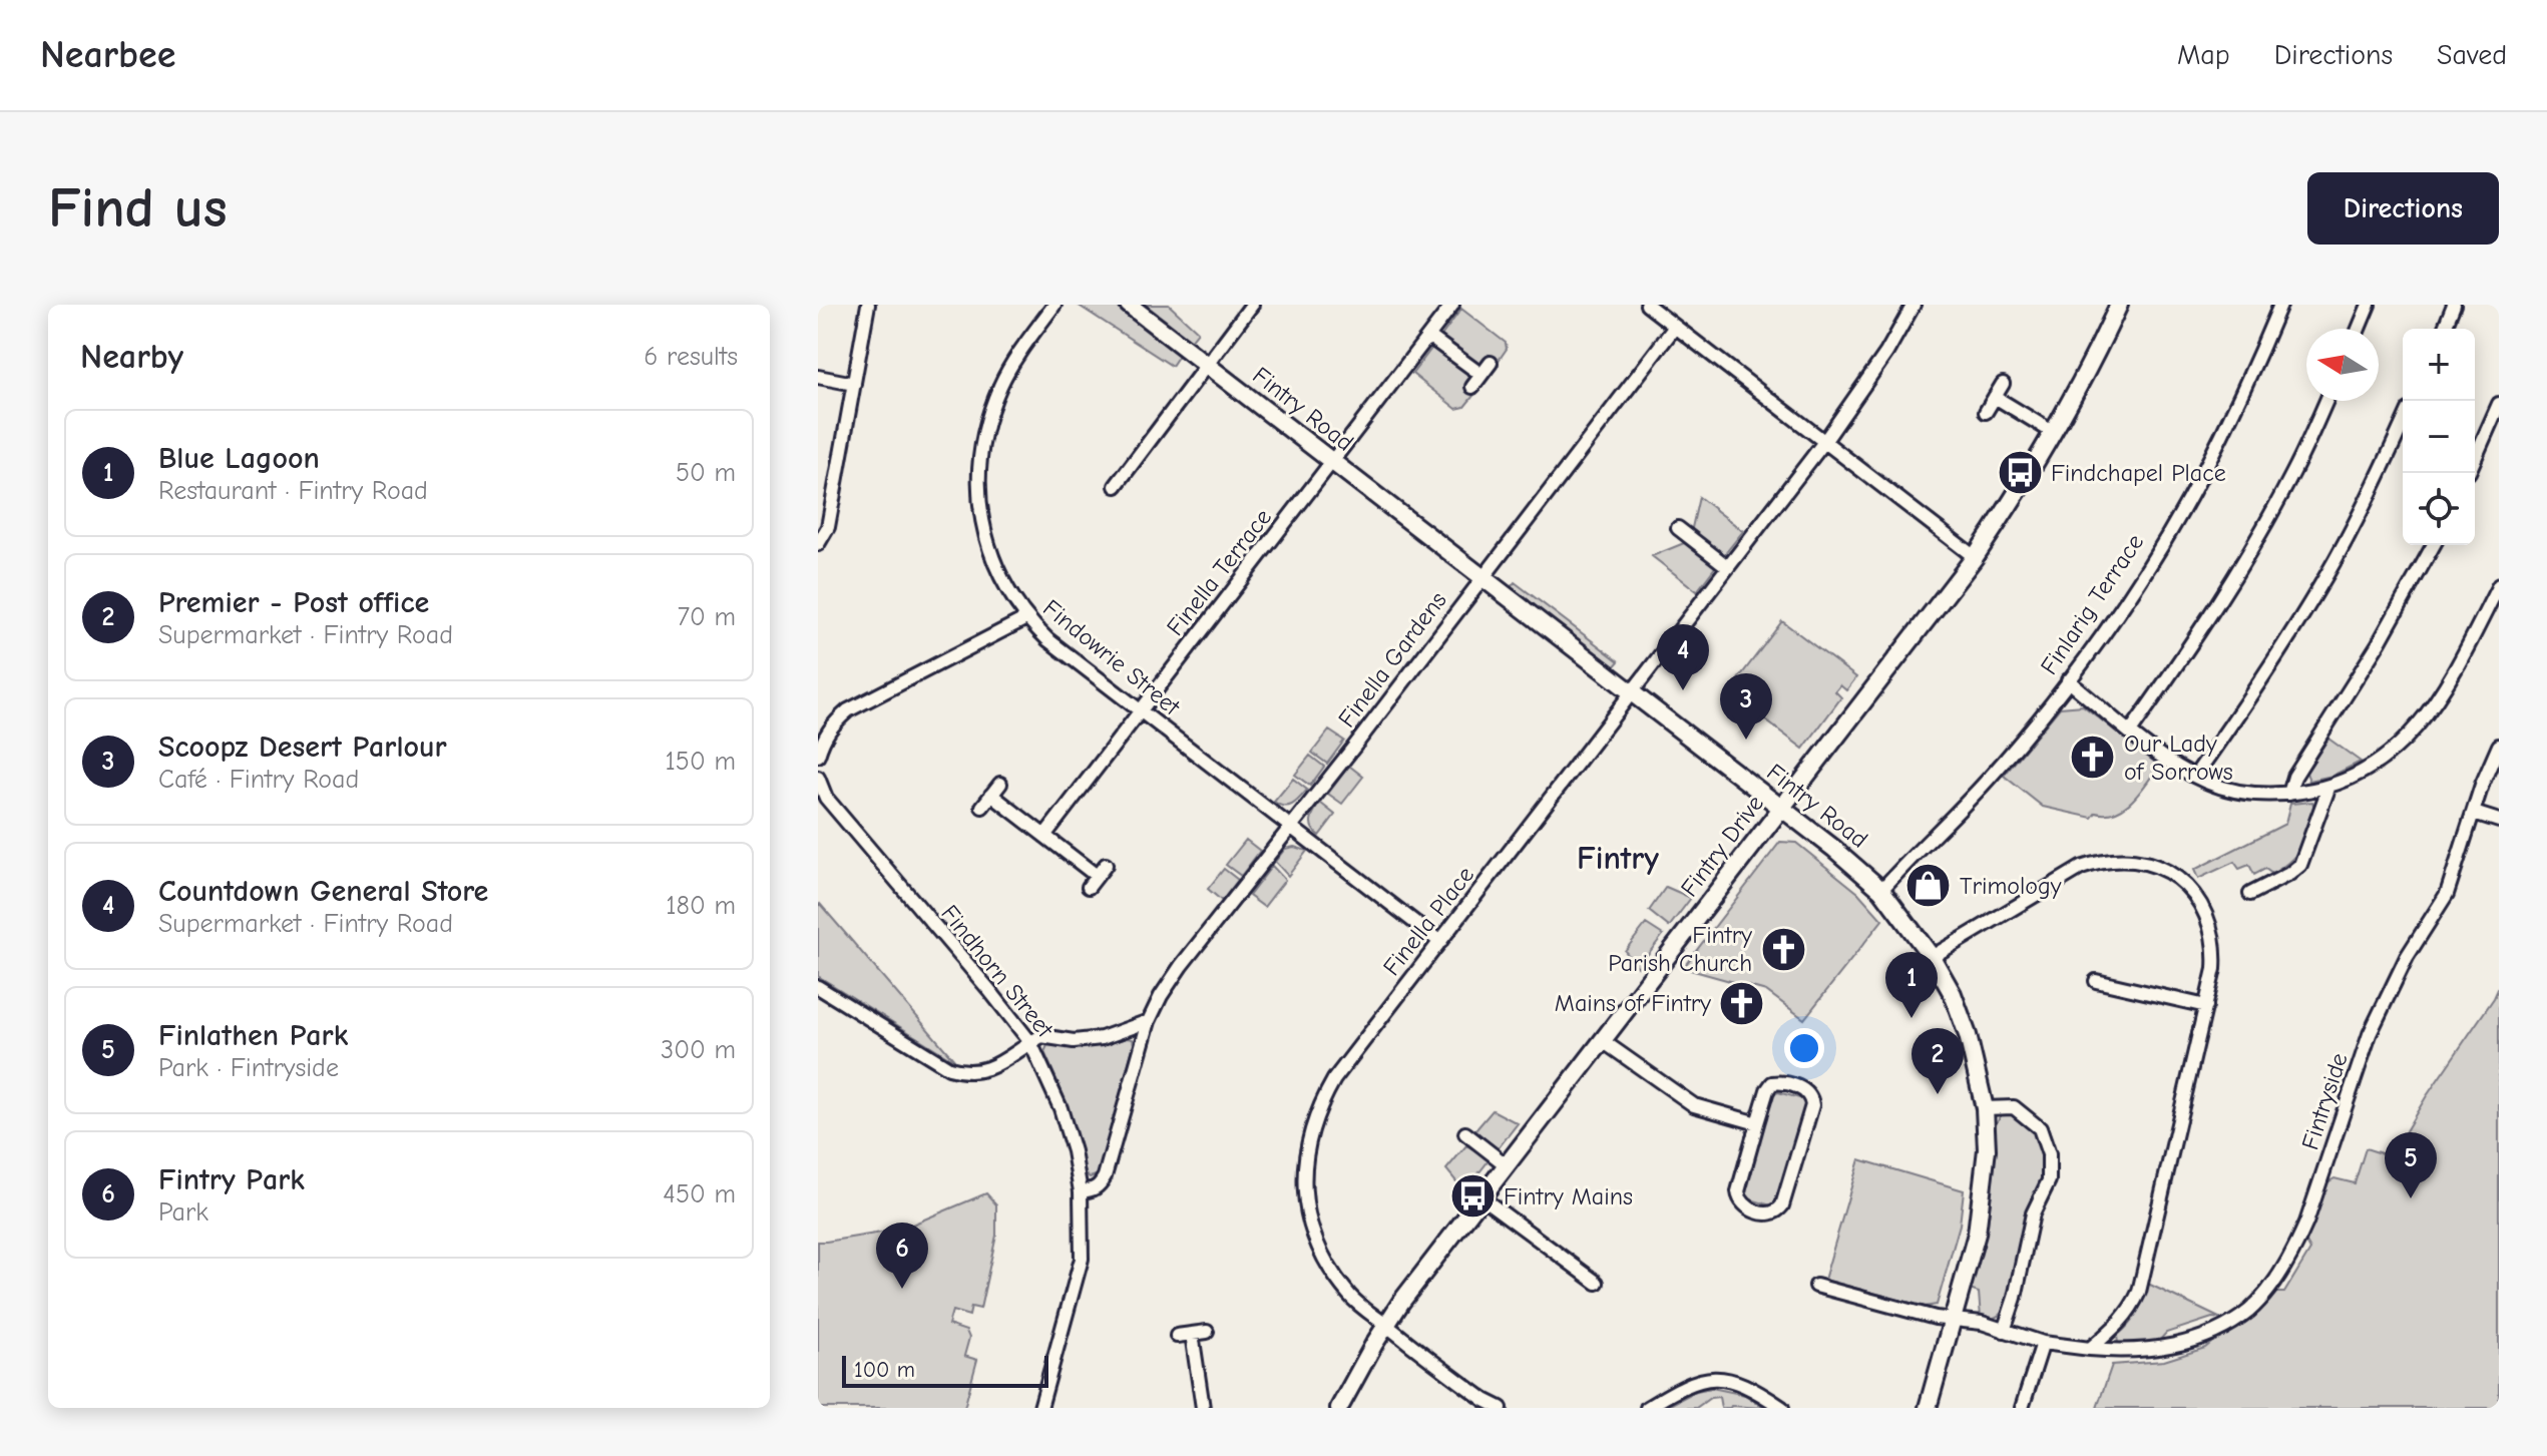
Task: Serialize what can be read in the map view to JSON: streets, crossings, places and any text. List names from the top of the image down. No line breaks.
{"streets":{"street":["Fintry Road","Finella Terrace","Finlarig Terrace","Findowrie Street","Finella Gardens","Fintry Drive","Finella Place","Findhorn Street","Fintryside"]},"crossings":[["Fintry Road","Finella Terrace"],["Fintry Road","Finlarig Terrace"],["Fintry Road","Finella Gardens"],["Fintry Road","Fintry Drive"],["Fintry Road","Finella Place"],["Fintry Road","Fintryside"],["Finella Terrace","Findowrie Street"],["Findowrie Street","Finella Gardens"],["Findowrie Street","Finella Place"],["Finella Gardens","Findhorn Street"],["Fintry Drive","Finella Place"]],"districts":["Fintry"],"places":{"bus stop":["Findchapel Place","Fintry Mains"],"church":["Our Lady of Sorrows","Fintry Parish Church","Mains of Fintry"],"shop":["Trimology"]},"scale_bar":"100 m","north":"left","page":{"header":"Nearbee","nav":["Map","Directions","Saved"],"buttons":"Directions","title":"Find us","heading":["Nearby","6 results"],"map_buttons":["+","−"],"list":[{"mark":"1","name":"Blue Lagoon","note":"Restaurant · Fintry Road","value":"50 m"},{"mark":"2","name":"Premier - Post office","note":"Supermarket · Fintry Road","value":"70 m"},{"mark":"3","name":"Scoopz Desert Parlour","note":"Café · Fintry Road","value":"150 m"},{"mark":"4","name":"Countdown General Store","note":"Supermarket · Fintry Road","value":"180 m"},{"mark":"5","name":"Finlathen Park","note":"Park · Fintryside","value":"300 m"},{"mark":"6","name":"Fintry Park","note":"Park","value":"450 m"}],"pins":["4","3","1","2","5","6"],"scale":"100 m"}}
